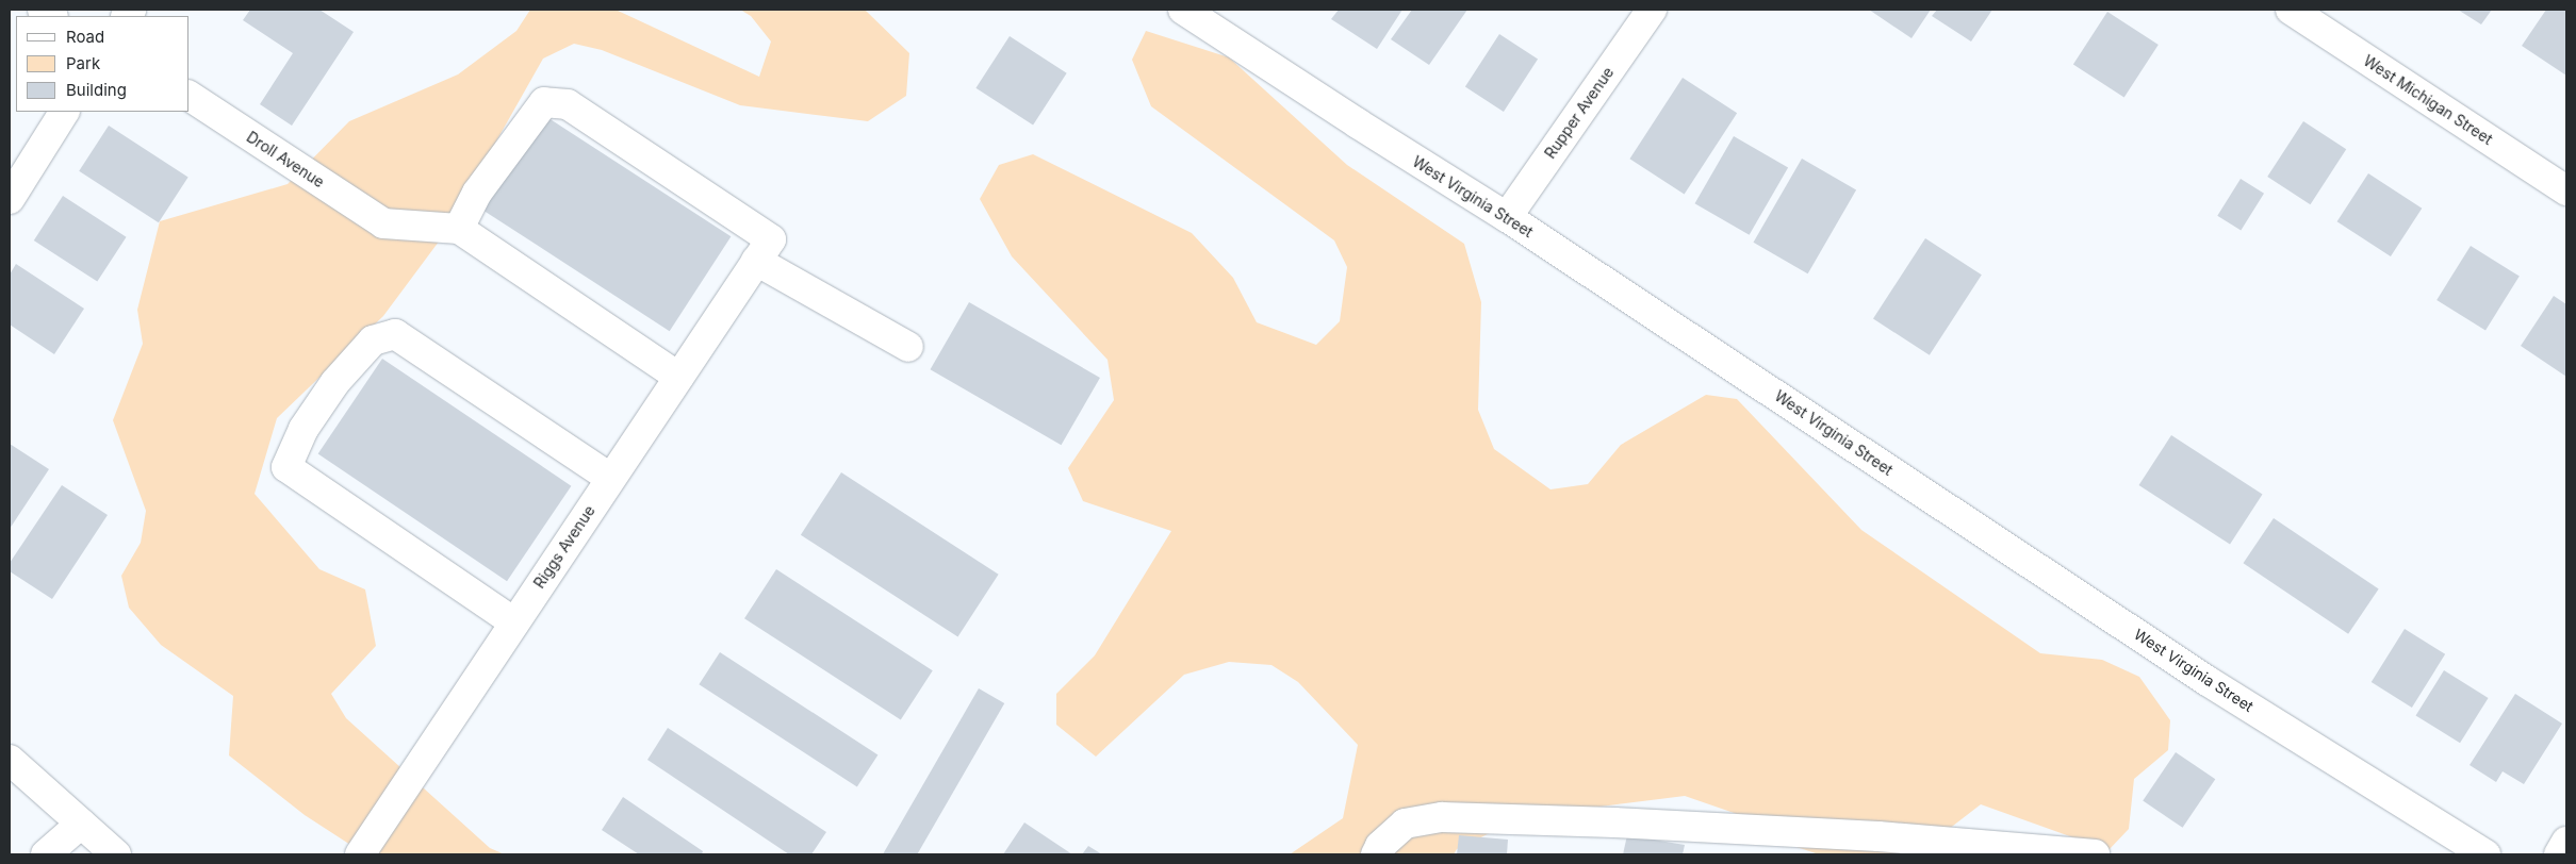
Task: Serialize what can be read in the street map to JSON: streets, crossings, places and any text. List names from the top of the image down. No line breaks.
{"streets":{"street":["West Michigan Street","Rupper Avenue","Droll Avenue","West Virginia Street","Riggs Avenue"]},"crossings":[["Rupper Avenue","West Virginia Street"]],"legend":["Road","Park","Building"]}
